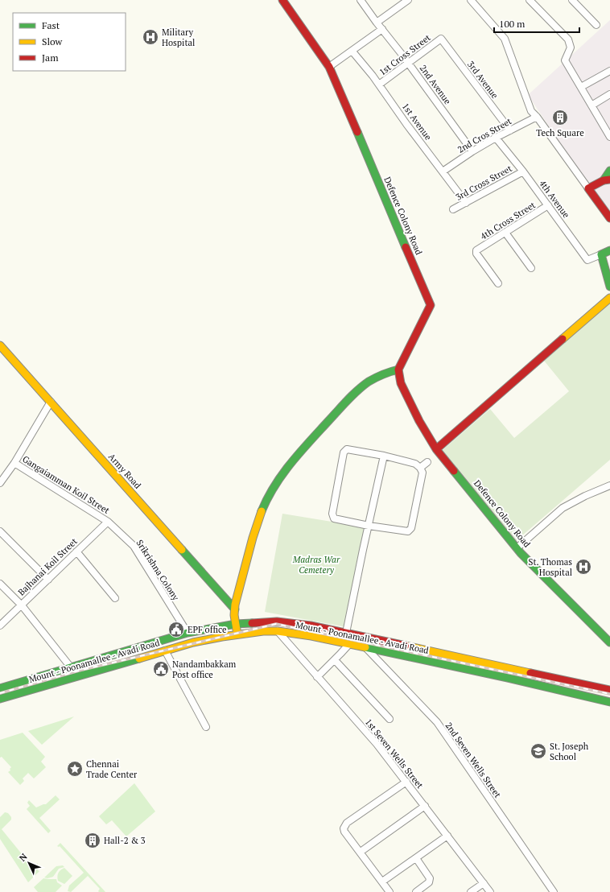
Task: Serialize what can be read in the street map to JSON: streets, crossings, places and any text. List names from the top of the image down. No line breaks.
{"streets":{"main road":["Defence Colony Road","Army Road","Mount - Poonamallee - Avadi Road"],"street":["1st Cross Street","3rd Avenue","2nd Avenue","1st Avenue","2nd Cros Street","3rd Cross Street","4th Avenue","4th Cross Street","Gangaiamman Koil Street","Bajhanai Koil Street","Srikrishna Colony","1st Seven Wells Street","2nd Seven Wells Street"]},"crossings":[["1st Cross Street","3rd Avenue"],["1st Cross Street","2nd Avenue"],["1st Cross Street","1st Avenue"],["3rd Avenue","2nd Cros Street"],["2nd Avenue","2nd Cros Street"],["1st Avenue","2nd Cros Street"],["1st Avenue","3rd Cross Street"],["2nd Cros Street","4th Avenue"],["3rd Cross Street","4th Avenue"],["4th Avenue","4th Cross Street"],["Gangaiamman Koil Street","Bajhanai Koil Street"],["Gangaiamman Koil Street","Srikrishna Colony"],["Bajhanai Koil Street","Srikrishna Colony"],["Srikrishna Colony","Mount - Poonamallee - Avadi Road"],["Mount - Poonamallee - Avadi Road","1st Seven Wells Street"],["Mount - Poonamallee - Avadi Road","2nd Seven Wells Street"]],"parks":["Madras War Cemetery"],"places":{"hospital":["Military Hospital","St. Thomas Hospital"],"building":["Tech Square","Hall-2 & 3"],"public building":["EPF office","Nandambakkam Post office"],"school or university":["St. Joseph School"],"place":["Chennai Trade Center"]},"legend":["Fast","Slow","Jam"],"scale_bar":"100 m","north":"top left"}
